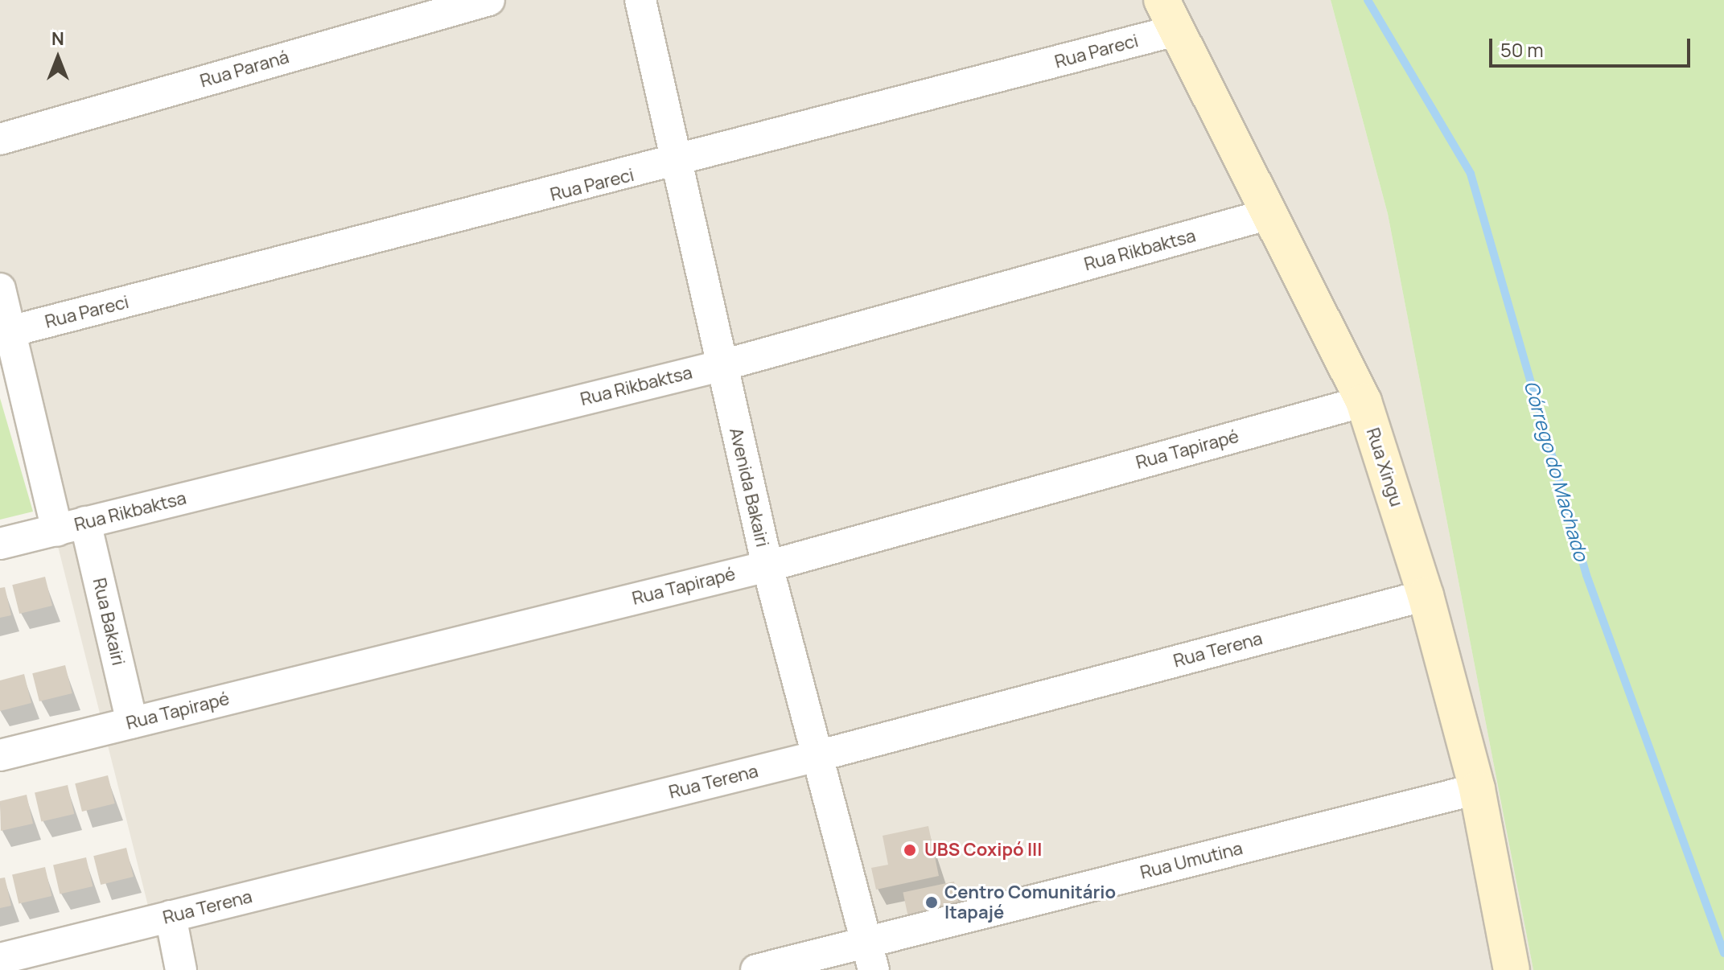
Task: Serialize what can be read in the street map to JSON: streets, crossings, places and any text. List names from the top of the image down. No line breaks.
{"streets":{"street":["Rua Pareci","Rua Paraná","Rua Rikbaktsa","Rua Tapirapé","Rua Xingu","Avenida Bakairi","Rua Bakairi","Rua Terena","Rua Umutina"]},"crossings":[["Rua Pareci","Rua Xingu"],["Rua Pareci","Avenida Bakairi"],["Rua Pareci","Rua Bakairi"],["Rua Rikbaktsa","Rua Xingu"],["Rua Rikbaktsa","Avenida Bakairi"],["Rua Rikbaktsa","Rua Bakairi"],["Rua Tapirapé","Rua Xingu"],["Rua Tapirapé","Avenida Bakairi"],["Rua Tapirapé","Rua Bakairi"],["Rua Xingu","Rua Terena"],["Rua Xingu","Rua Umutina"],["Avenida Bakairi","Rua Terena"],["Avenida Bakairi","Rua Umutina"]],"water":["Córrego do Machado"],"places":["UBS Coxipó III","Centro Comunitário Itapajé"],"scale_bar":"50 m","north":"top"}
